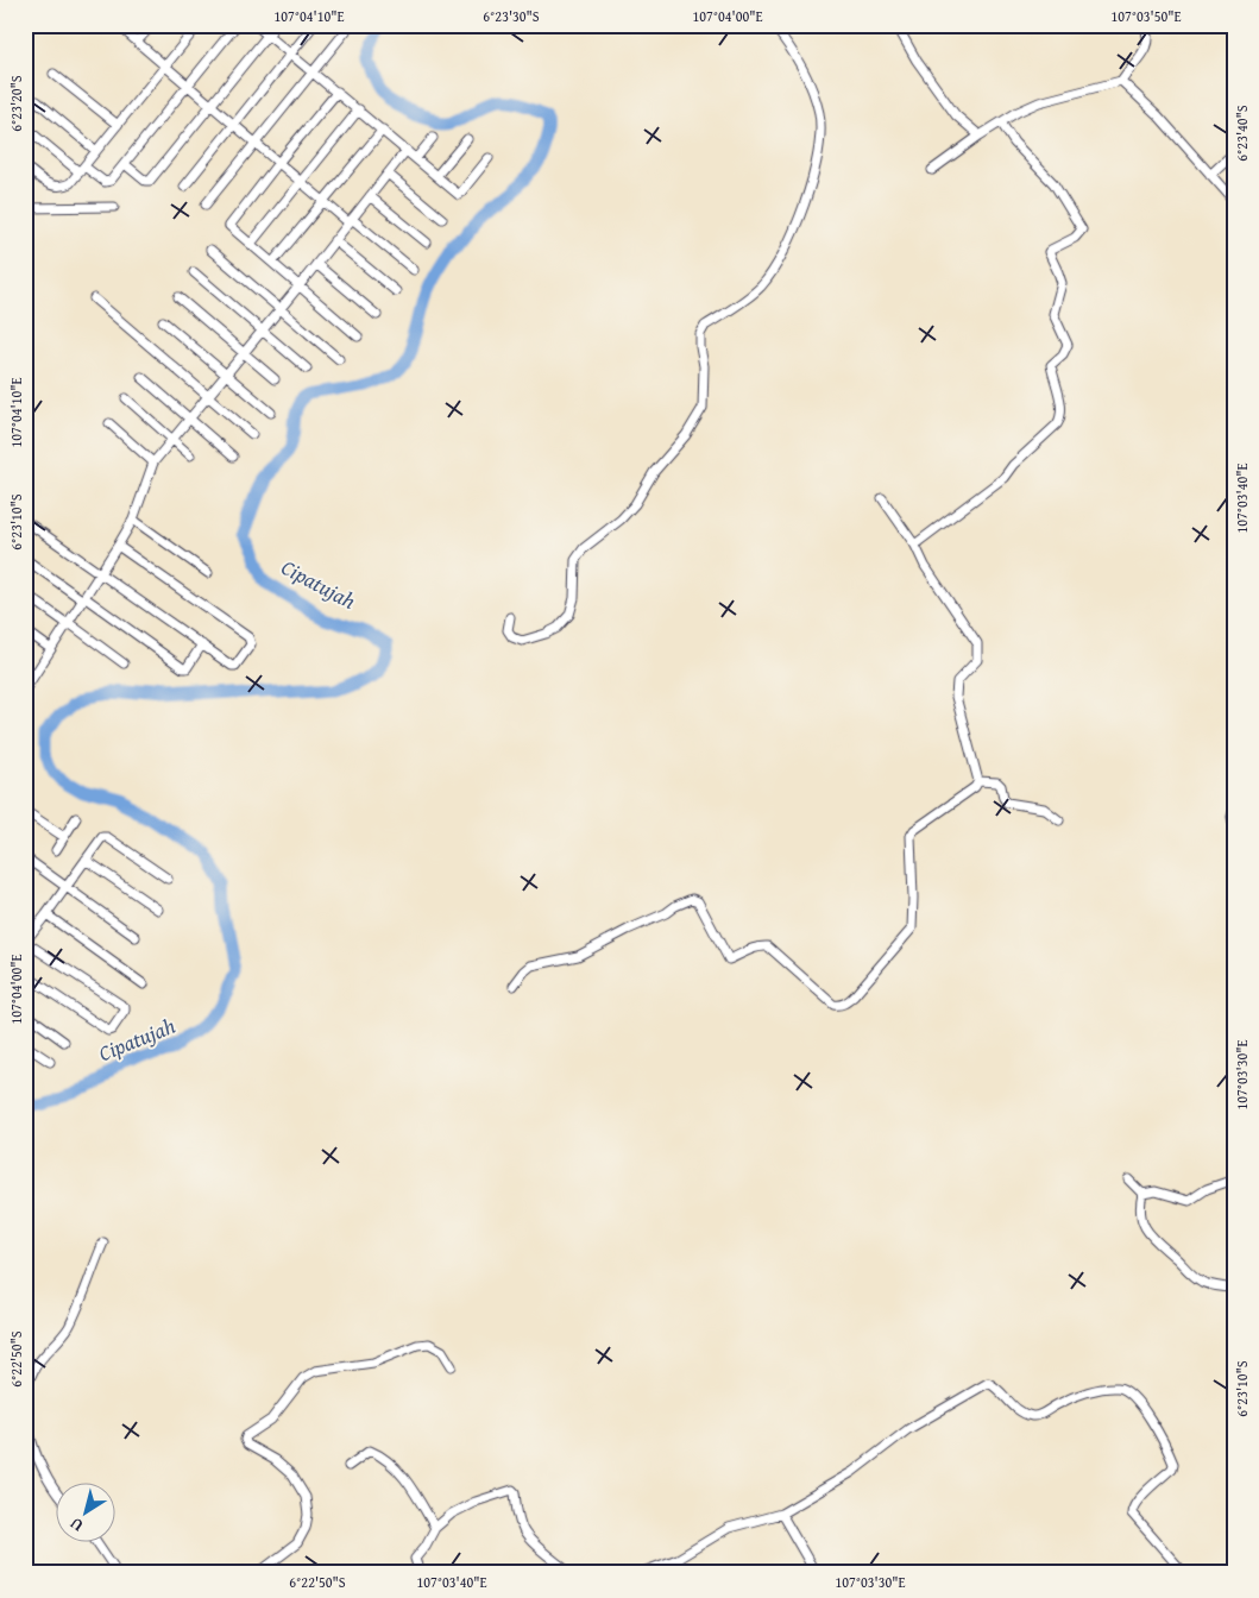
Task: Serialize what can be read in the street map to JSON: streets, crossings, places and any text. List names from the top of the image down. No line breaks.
{"water":["Cipatujah"],"north":"bottom left","coordinates":["107°04'10\"E","6°23'30\"S","107°04'00\"E","107°03'50\"E","6°23'20\"S","6°23'40\"S","107°03'40\"E","6°23'10\"S","107°03'30\"E","6°22'50\"S"]}
